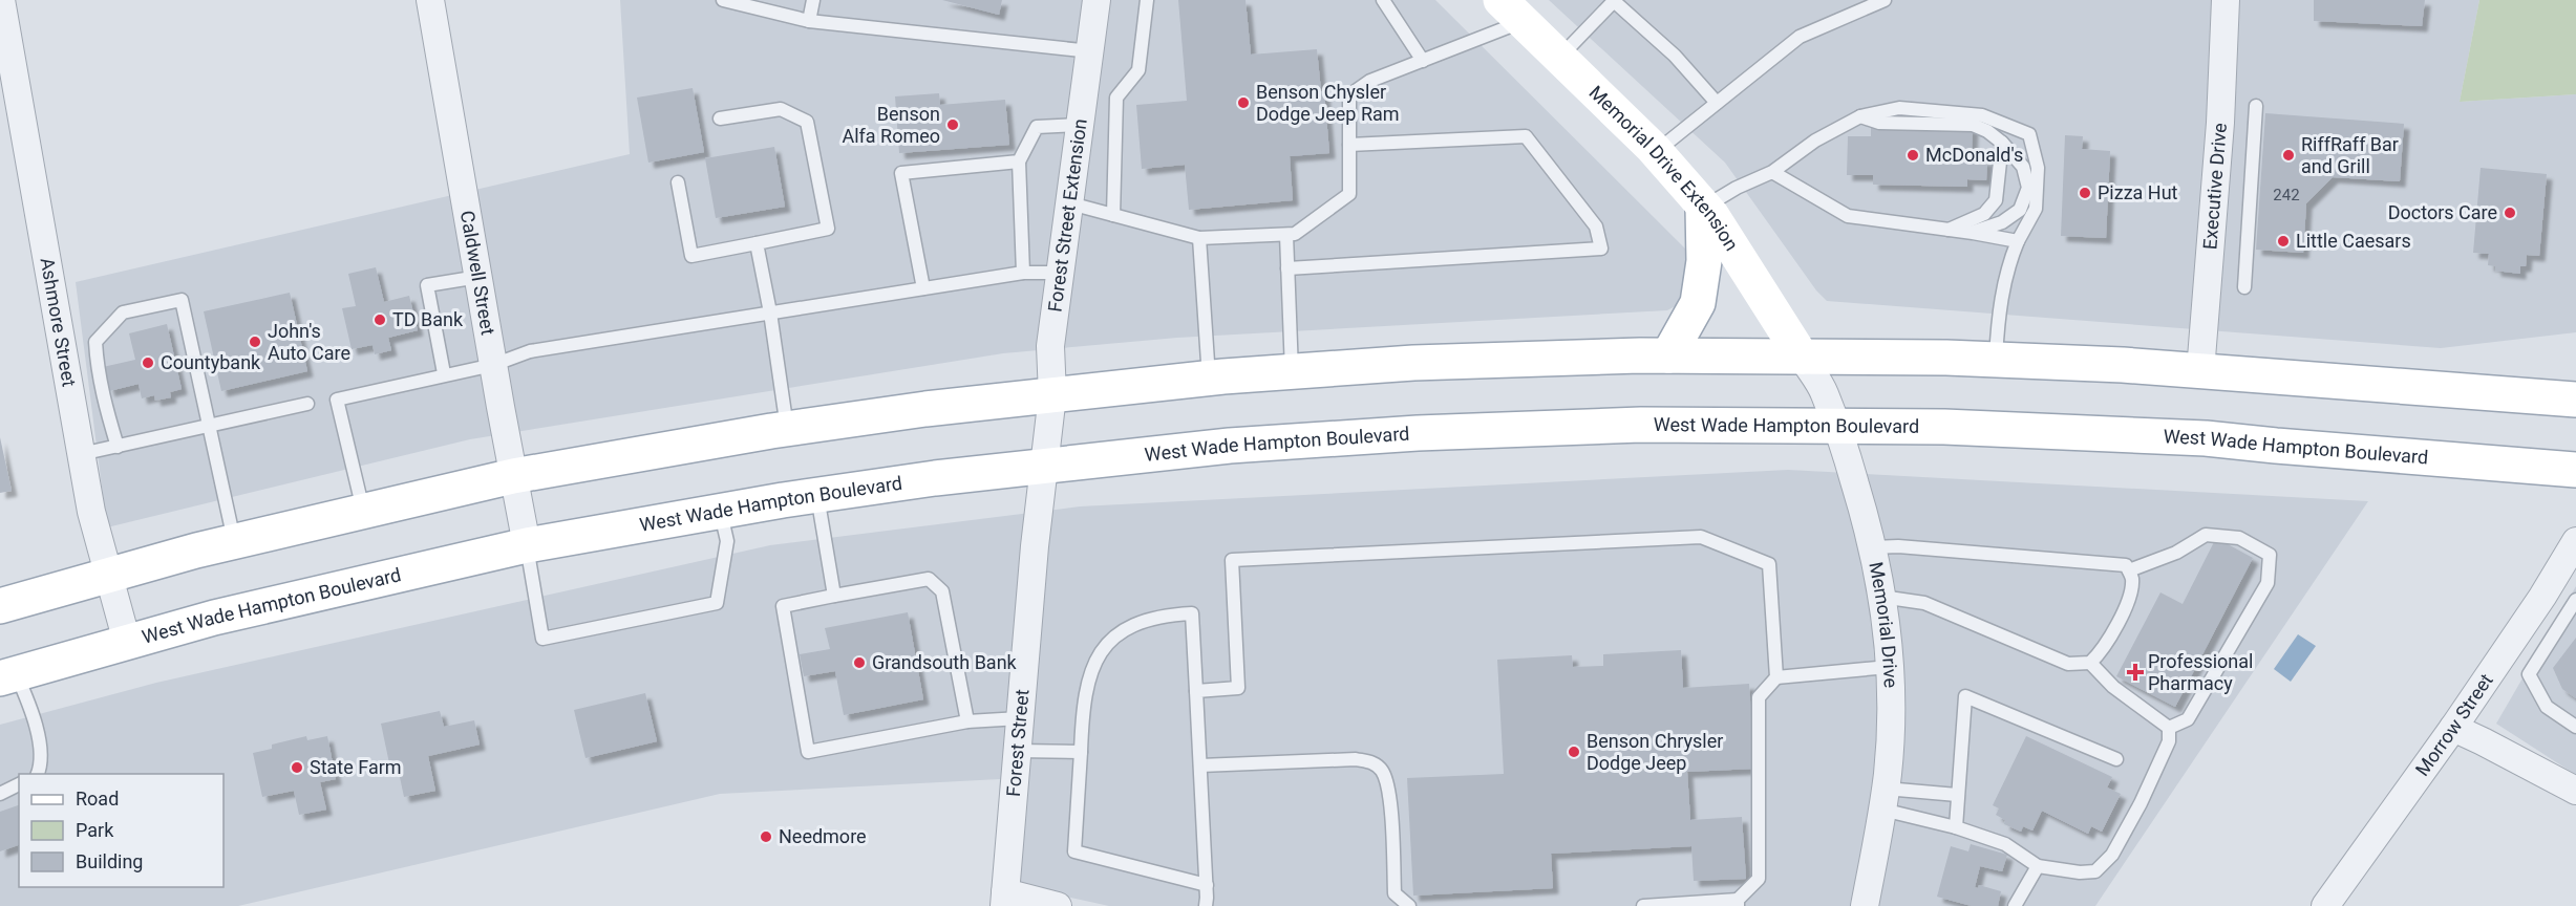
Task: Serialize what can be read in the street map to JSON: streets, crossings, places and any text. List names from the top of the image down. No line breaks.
{"streets":{"main road":["Memorial Drive Extension","West Wade Hampton Boulevard"],"street":["Executive Drive","Forest Street Extension","Caldwell Street","Ashmore Street","Memorial Drive","Morrow Street","Forest Street"]},"crossings":[["Memorial Drive Extension","Memorial Drive"],["Forest Street Extension","Forest Street"],["Caldwell Street","West Wade Hampton Boulevard"],["Ashmore Street","West Wade Hampton Boulevard"],["West Wade Hampton Boulevard","Memorial Drive"],["West Wade Hampton Boulevard","Forest Street"]],"places":{"other":["Benson Chysler Dodge Jeep Ram","Benson Alfa Romeo","McDonald's","RiffRaff Bar and Grill","Pizza Hut","Doctors Care","Little Caesars","TD Bank","John's Auto Care","Countybank","Grandsouth Bank","Benson Chrysler Dodge Jeep","State Farm","Needmore"],"health":["Professional Pharmacy"]},"house_numbers":["242"],"legend":["Road","Park","Building"]}
